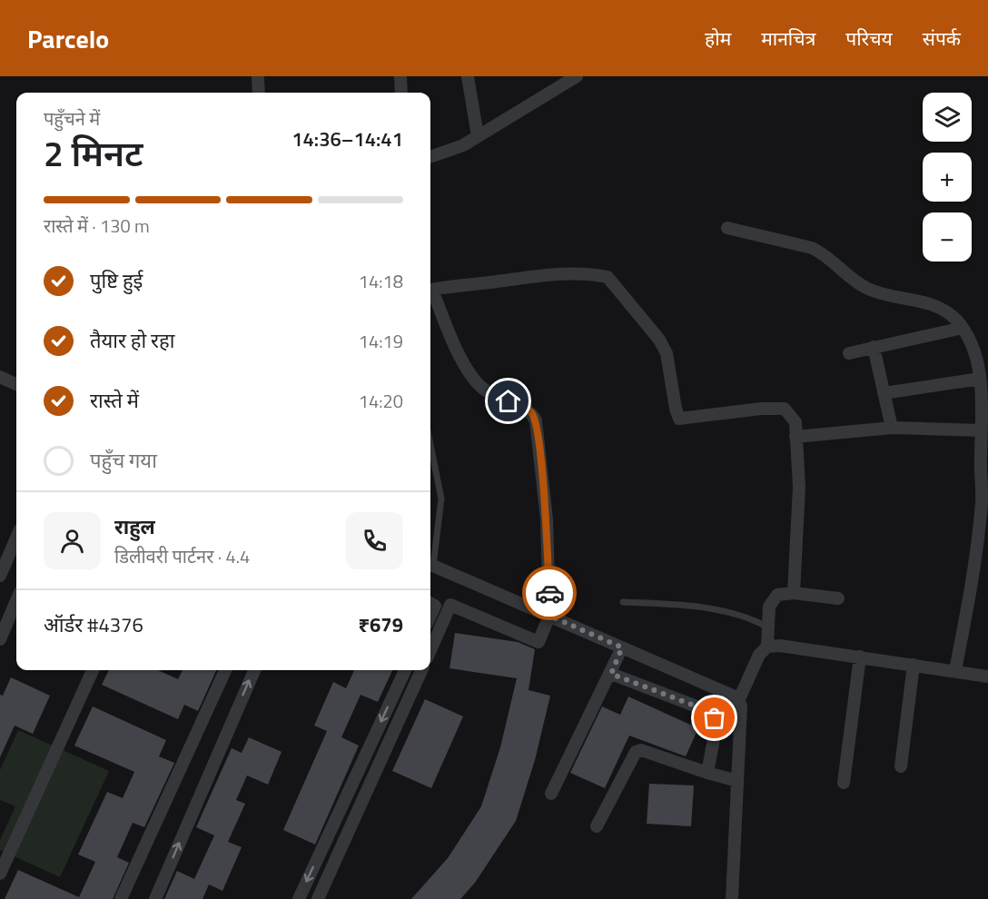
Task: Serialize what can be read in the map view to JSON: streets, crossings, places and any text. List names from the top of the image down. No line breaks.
{"page":{"header":"Parcelo","nav":["होम","मानचित्र","परिचय","संपर्क"],"map_buttons":["+","−"],"heading":["2 मिनट","पहुँचने में","14:36–14:41"],"panel":["राहुल","डिलीवरी पार्टनर · 4.4","ऑर्डर #4376","₹679"],"bar":"रास्ते में · 130 m","list":[["पुष्टि हुई","14:18"],["तैयार हो रहा","14:19"],["रास्ते में","14:20"],"पहुँच गया"]}}
